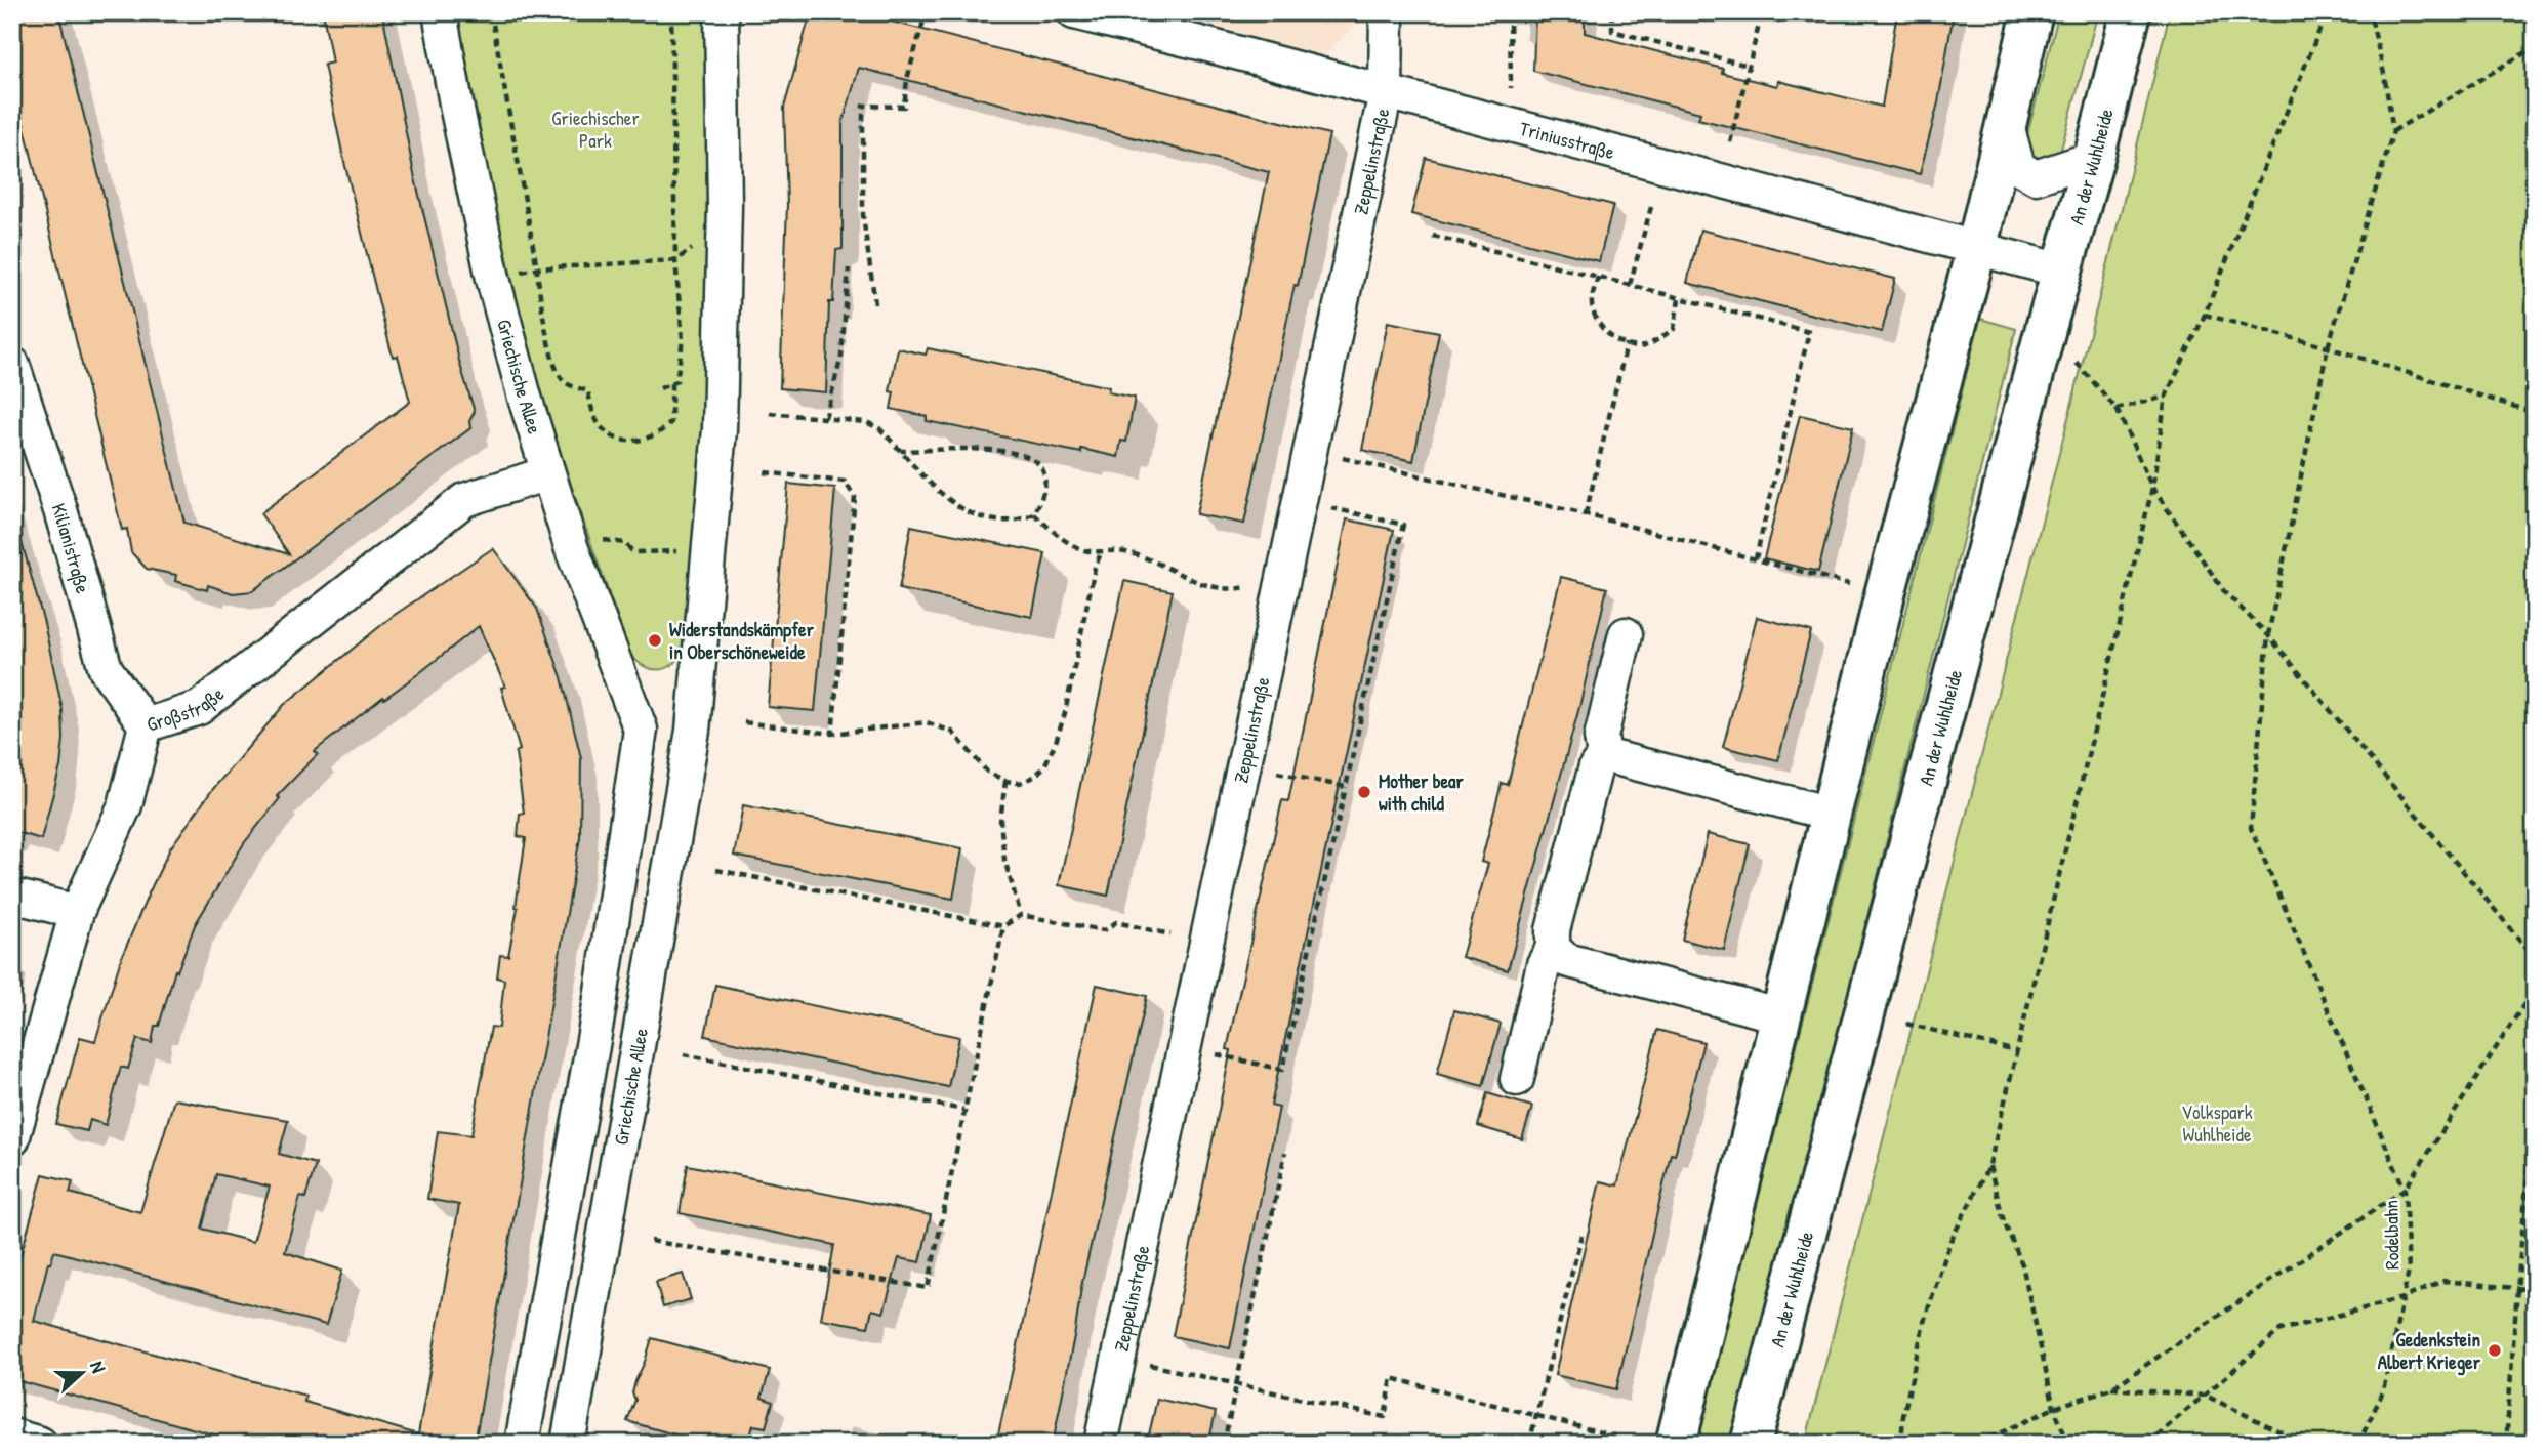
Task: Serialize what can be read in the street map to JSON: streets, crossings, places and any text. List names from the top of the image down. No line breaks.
{"streets":{"main road":["An der Wuhlheide"],"street":["Triniusstraße","Zeppelinstraße","Griechische Allee","Kilianistraße","Großstraße"],"path":["Rodelbahn"]},"crossings":[["Triniusstraße","Zeppelinstraße"],["Triniusstraße","An der Wuhlheide"],["Griechische Allee","Großstraße"],["Kilianistraße","Großstraße"]],"parks":["Griechischer Park","Volkspark Wuhlheide"],"places":["Widerstandskämpfer in Oberschöneweide","Mother bear with child","Gedenkstein Albert Krieger"],"north":"right"}
